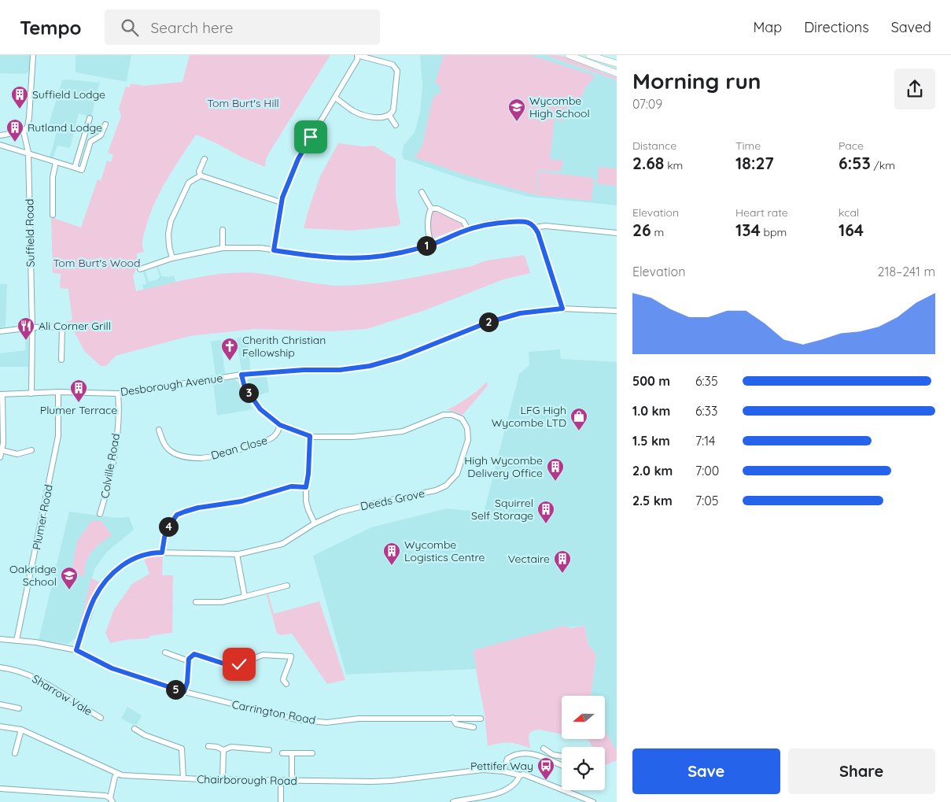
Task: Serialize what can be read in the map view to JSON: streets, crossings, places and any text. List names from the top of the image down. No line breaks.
{"streets":{"street":["Suffield Road","Desborough Avenue","Dean Close","Colville Road","Deeds Grove","Plumer Road","Sharrow Vale","Carrington Road","Chairborough Road"]},"crossings":[["Suffield Road","Desborough Avenue"],["Desborough Avenue","Colville Road"],["Desborough Avenue","Deeds Grove"],["Desborough Avenue","Plumer Road"],["Dean Close","Deeds Grove"],["Deeds Grove","Carrington Road"],["Plumer Road","Carrington Road"]],"parks":["Tom Burt's Hill","Tom Burt's Wood"],"places":{"building":["Suffield Lodge","Rutland Lodge","Plumer Terrace","High Wycombe Delivery Office","Squirrel Self Storage","Wycombe Logistics Centre","Vectaire"],"school or university":["Wycombe High School","Oakridge School"],"restaurant":["Ali Corner Grill"],"church":["Cherith Christian Fellowship"],"shop":["LFG High Wycombe LTD"],"bus stop":["Pettifer Way"]},"north":"left","page":{"header":"Tempo","search":"Search here","nav":["Map","Directions","Saved"],"heading":["Morning run","07:09"],"stats":[["Distance","2.68 km"],["Time","18:27"],["Pace","6:53 /km"],["Elevation","26 m"],["Heart rate","134 bpm"],["kcal","164"]],"pins":["1","2","3","4","5"],"chart":["Elevation","218–241 m"],"list":[{"name":"500 m","note":"6:35"},{"name":"1.0 km","note":"6:33"},{"name":"1.5 km","note":"7:14"},{"name":"2.0 km","note":"7:00"},{"name":"2.5 km","note":"7:05"}],"buttons":["Save","Share"]}}
